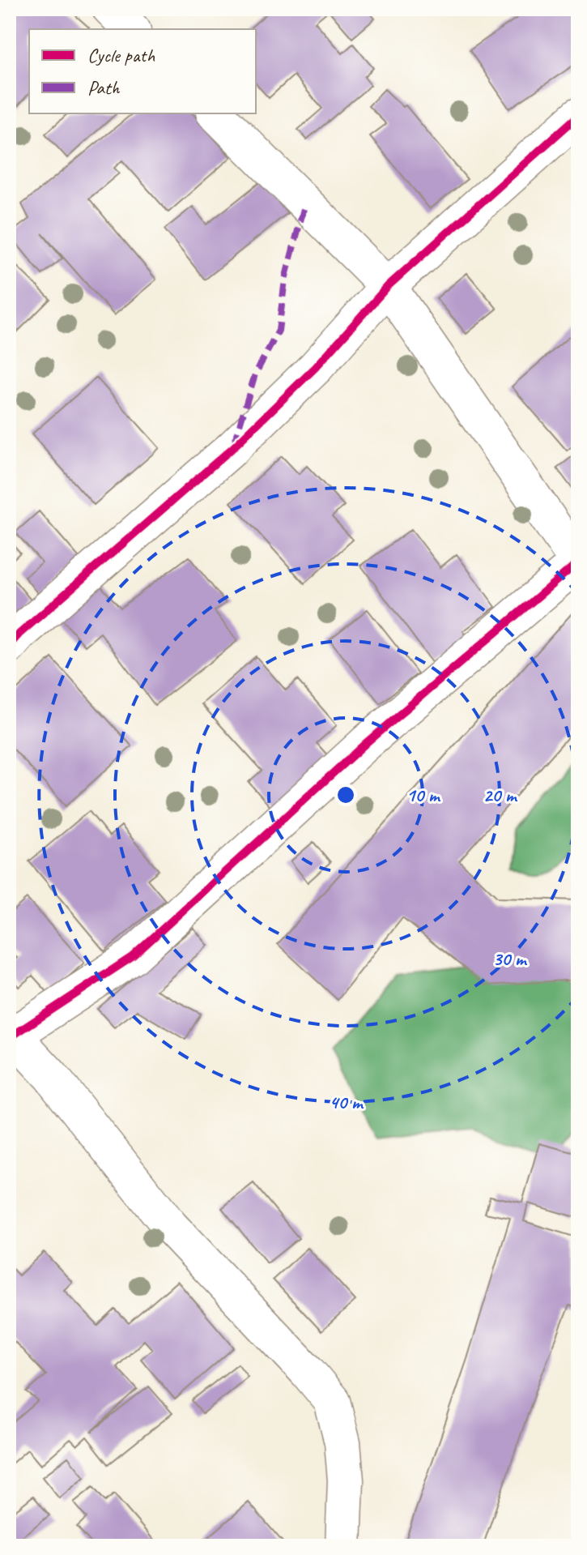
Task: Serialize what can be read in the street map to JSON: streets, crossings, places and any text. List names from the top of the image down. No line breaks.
{"legend":["Cycle path","Path"],"rings":["10 m","20 m","30 m","40 m"]}
